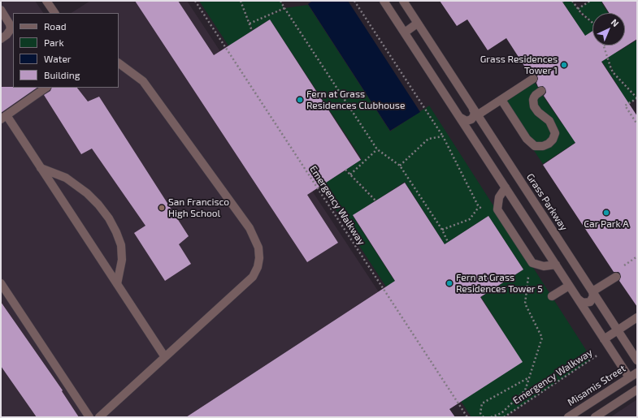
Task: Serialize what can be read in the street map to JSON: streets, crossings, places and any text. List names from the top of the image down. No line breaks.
{"streets":{"street":["Grass Parkway","Misamis Street"],"path":["Emergency Walkway"]},"places":["Grass Residences Tower 1","Fern at Grass Residences Clubhouse","San Francisco High School","Car Park A","Fern at Grass Residences Tower 5"],"legend":["Road","Park","Water","Building"],"north":"top right"}
